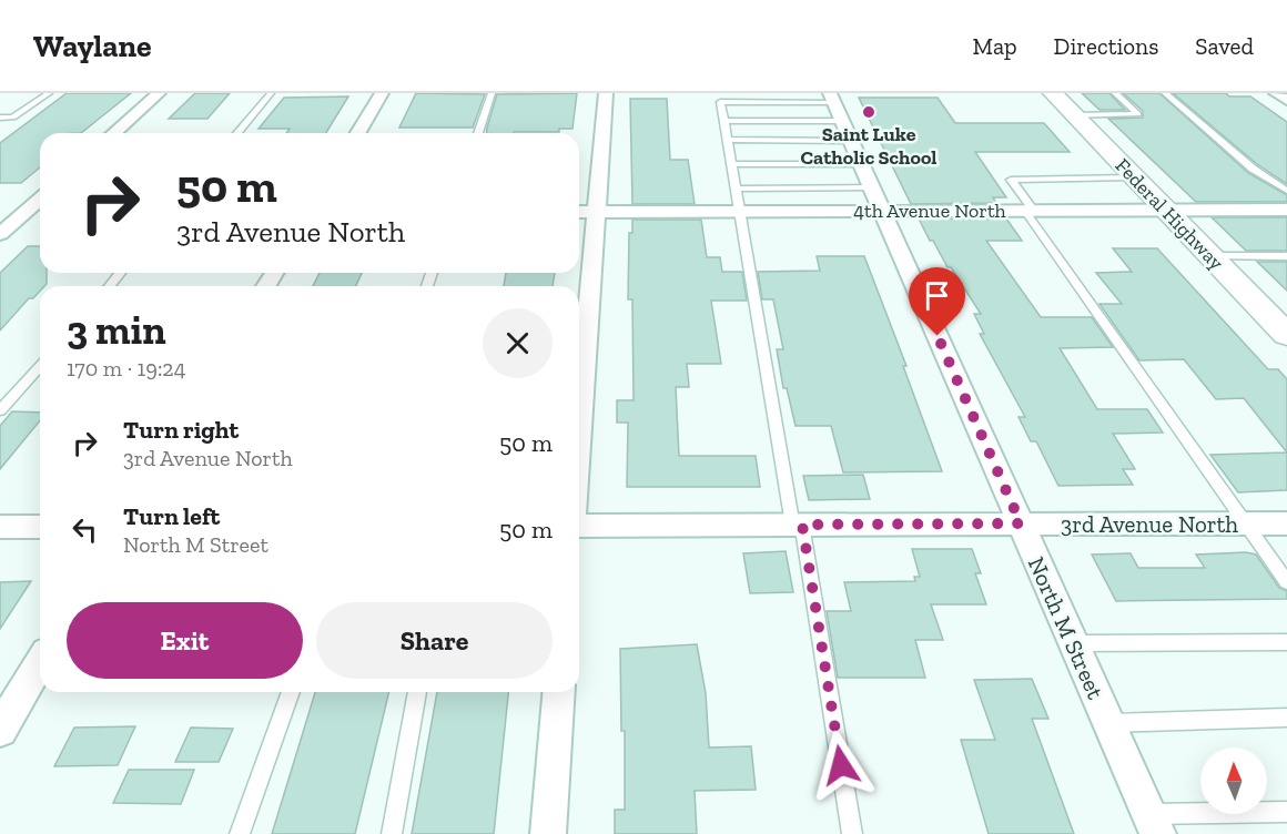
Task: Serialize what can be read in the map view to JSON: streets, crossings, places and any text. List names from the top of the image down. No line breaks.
{"streets":{"main road":["Federal Highway"],"street":["4th Avenue North","3rd Avenue North","North M Street"]},"crossings":[["4th Avenue North","Federal Highway"],["4th Avenue North","North M Street"],["3rd Avenue North","North M Street"]],"places":["Saint Luke Catholic School"],"north":"top","page":{"header":"Waylane","nav":["Map","Directions","Saved"],"turn":["50 m","3rd Avenue North"],"heading":["3 min","170 m · 19:24"],"list":[{"name":"Turn right","note":"3rd Avenue North","value":"50 m"},{"name":"Turn left","note":"North M Street","value":"50 m"}],"buttons":["Exit","Share"]}}
